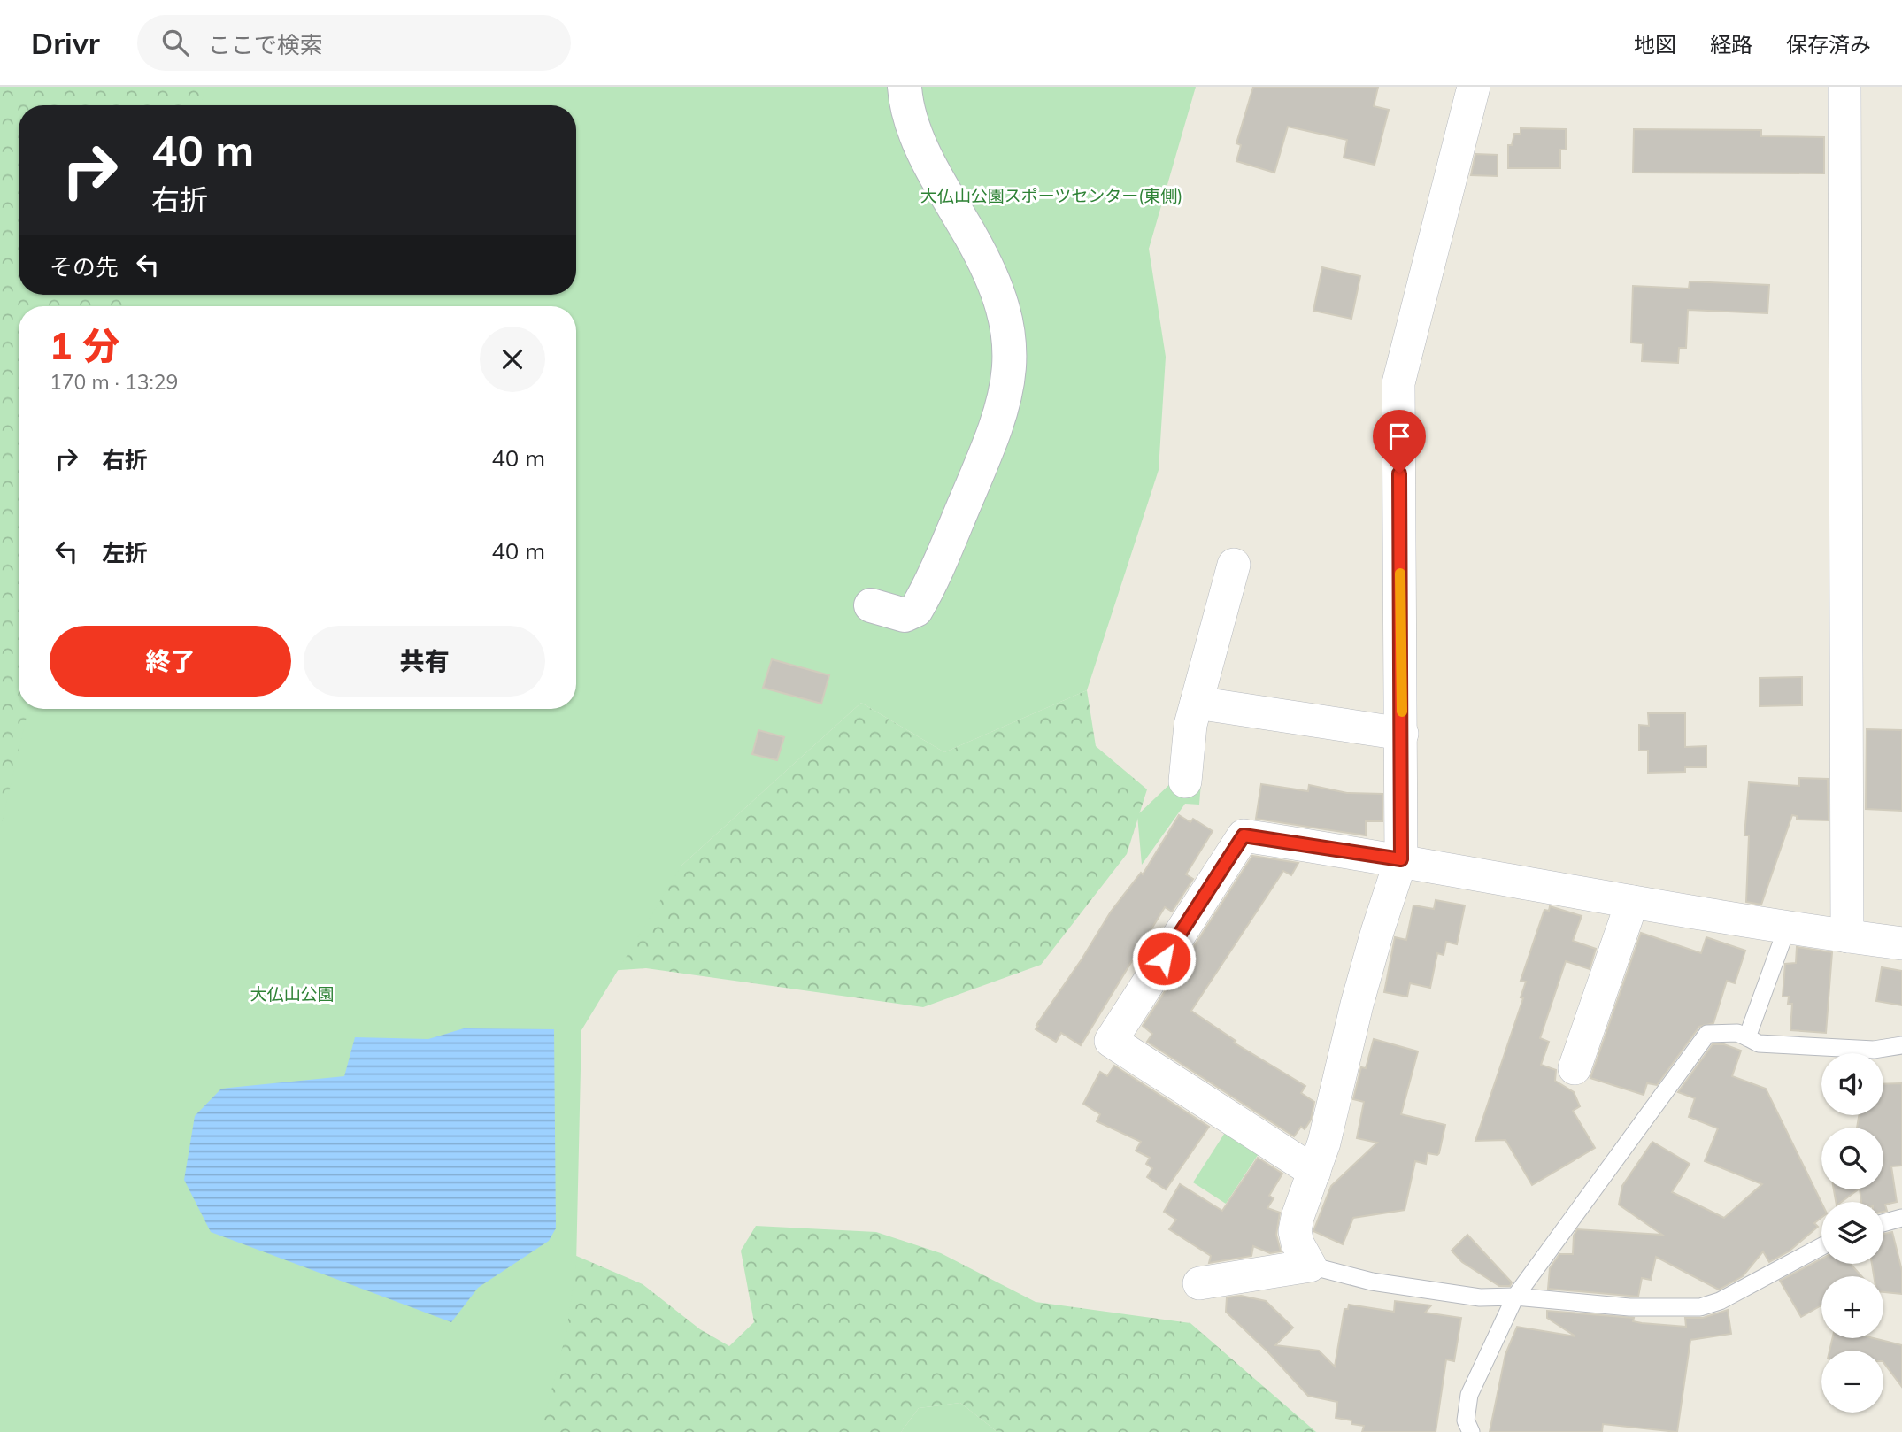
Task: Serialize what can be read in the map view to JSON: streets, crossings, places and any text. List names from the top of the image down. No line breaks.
{"parks":["大仏山公園スポーツセンター(東側)","大仏山公園"],"page":{"header":"Drivr","search":"ここで検索","nav":["地図","経路","保存済み"],"turn":["40 m","右折"],"then":"その先","heading":["1 分","170 m · 13:29"],"list":[{"name":"右折","value":"40 m"},{"name":"左折","value":"40 m"}],"buttons":["終了","共有"],"map_buttons":["+","−"]}}
